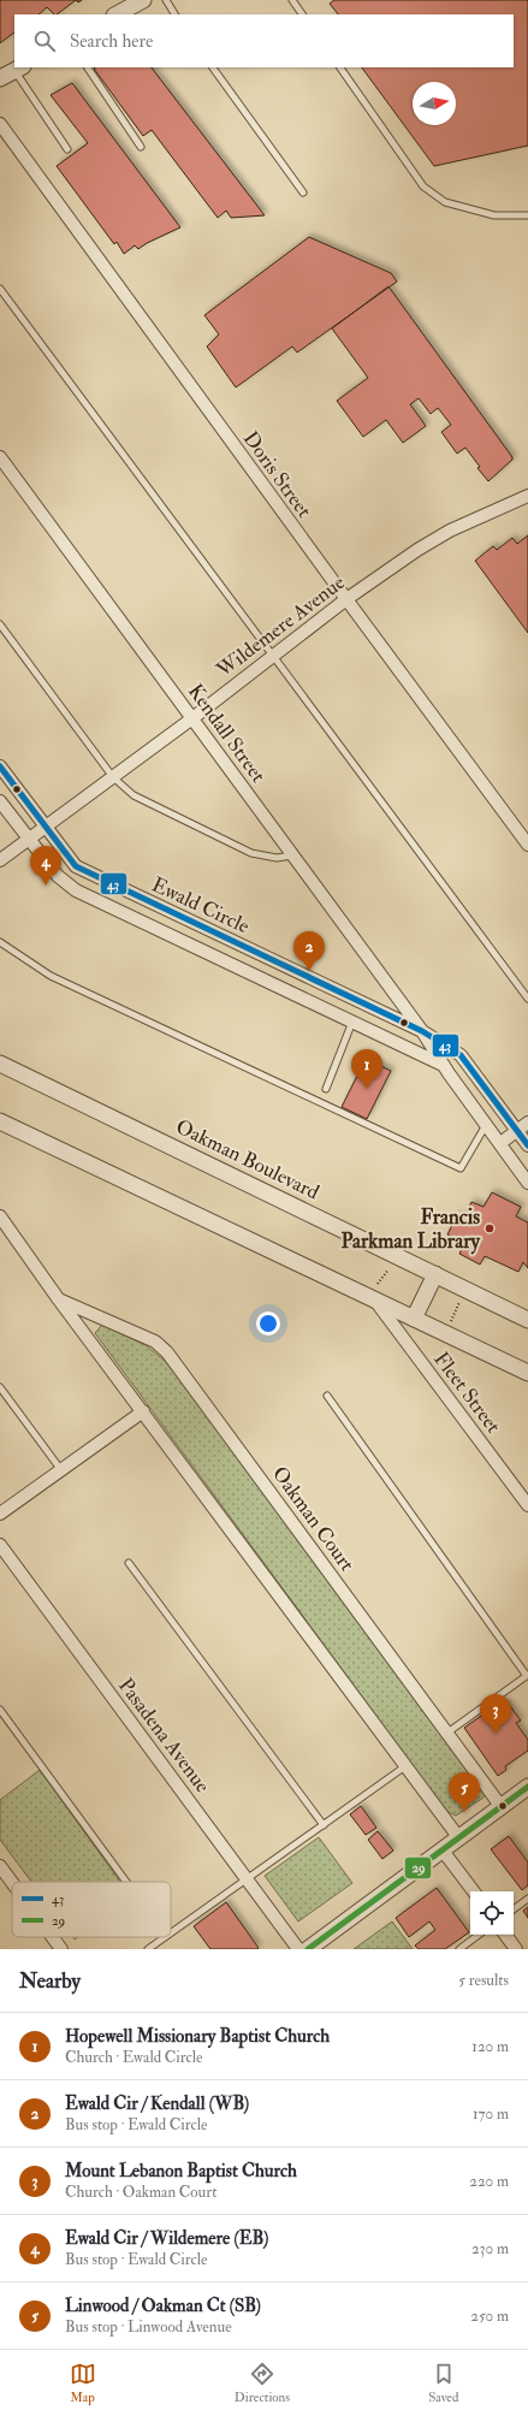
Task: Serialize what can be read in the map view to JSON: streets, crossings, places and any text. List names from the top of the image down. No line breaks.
{"streets":{"street":["Doris Street","Wildemere Avenue","Kendall Street","Ewald Circle","Oakman Boulevard","Fleet Street","Oakman Court","Pasadena Avenue"]},"crossings":[["Doris Street","Wildemere Avenue"],["Wildemere Avenue","Kendall Street"],["Wildemere Avenue","Ewald Circle"],["Kendall Street","Ewald Circle"]],"places":["Francis Parkman Library"],"lines":["transit line 43","transit line 29"],"legend":["43","29"],"north":"right","page":{"search":"Search here","pins":["4","2","1","3","5"],"heading":["Nearby","5 results"],"list":[{"mark":"1","name":"Hopewell Missionary Baptist Church","note":"Church · Ewald Circle","value":"120 m"},{"mark":"2","name":"Ewald Cir / Kendall (WB)","note":"Bus stop · Ewald Circle","value":"170 m"},{"mark":"3","name":"Mount Lebanon Baptist Church","note":"Church · Oakman Court","value":"220 m"},{"mark":"4","name":"Ewald Cir / Wildemere (EB)","note":"Bus stop · Ewald Circle","value":"230 m"},{"mark":"5","name":"Linwood / Oakman Ct (SB)","note":"Bus stop · Linwood Avenue","value":"250 m"}],"nav":["Map","Directions","Saved"]}}
